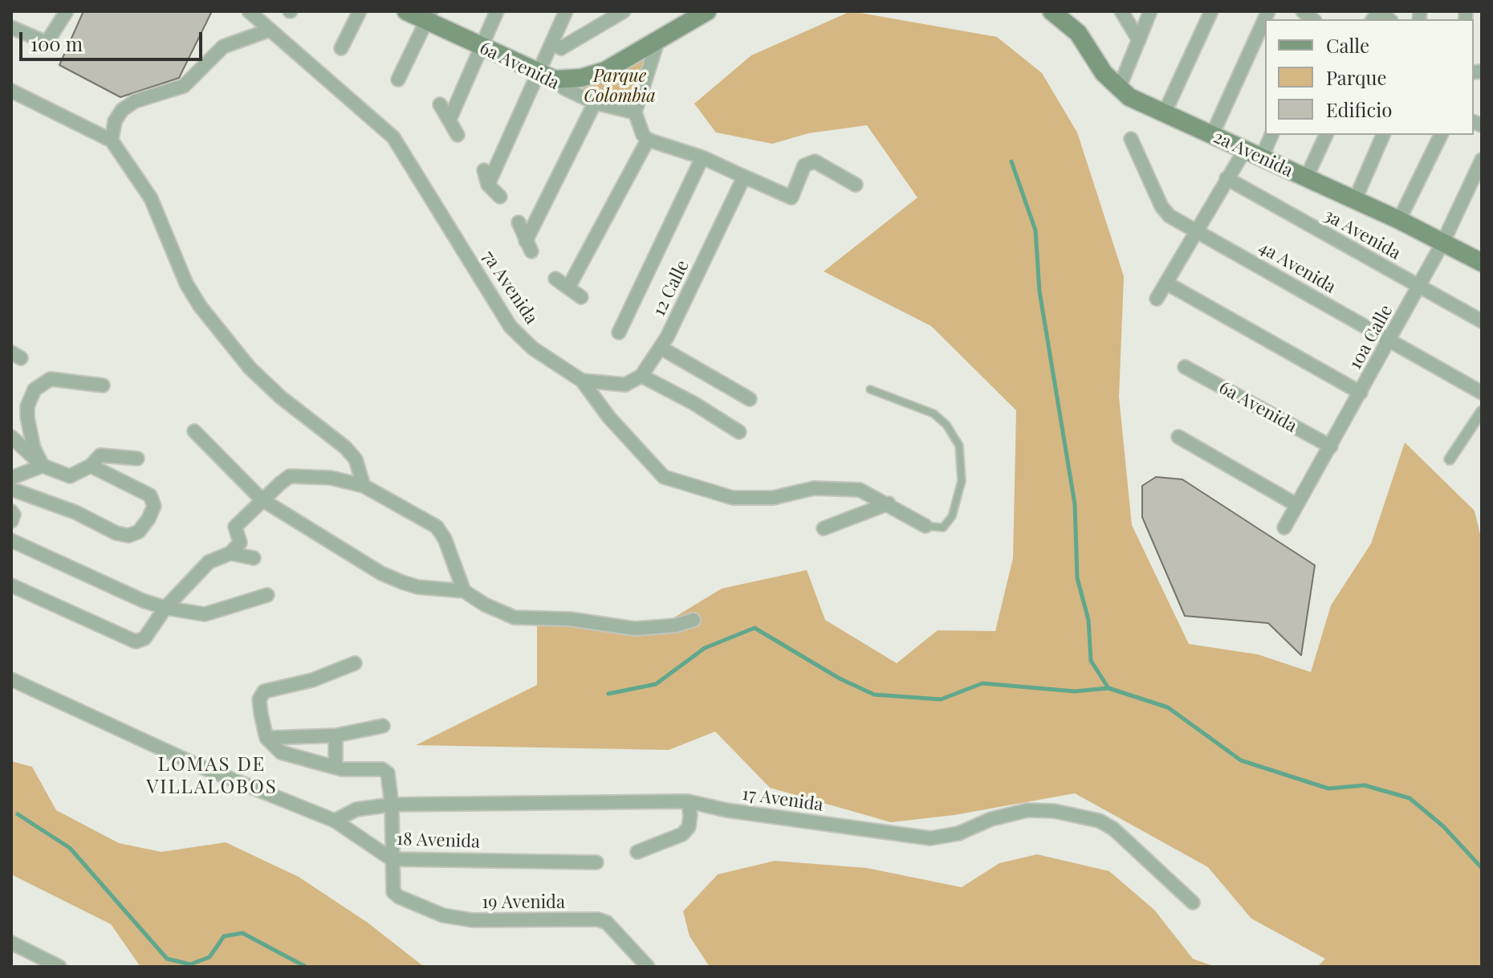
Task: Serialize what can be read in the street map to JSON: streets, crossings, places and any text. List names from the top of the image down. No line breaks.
{"streets":{"main road":["6a Avenida","2a Avenida"],"street":["3a Avenida","4a Avenida","7a Avenida","12 Calle","10a Calle","17 Avenida","18 Avenida","19 Avenida"]},"crossings":[["6a Avenida","10a Calle"],["2a Avenida","10a Calle"],["3a Avenida","10a Calle"],["4a Avenida","10a Calle"],["17 Avenida","18 Avenida"],["18 Avenida","19 Avenida"]],"districts":["LOMAS DE VILLALOBOS"],"parks":["Parque Colombia"],"legend":["Calle","Parque","Edificio"],"scale_bar":"100 m"}
